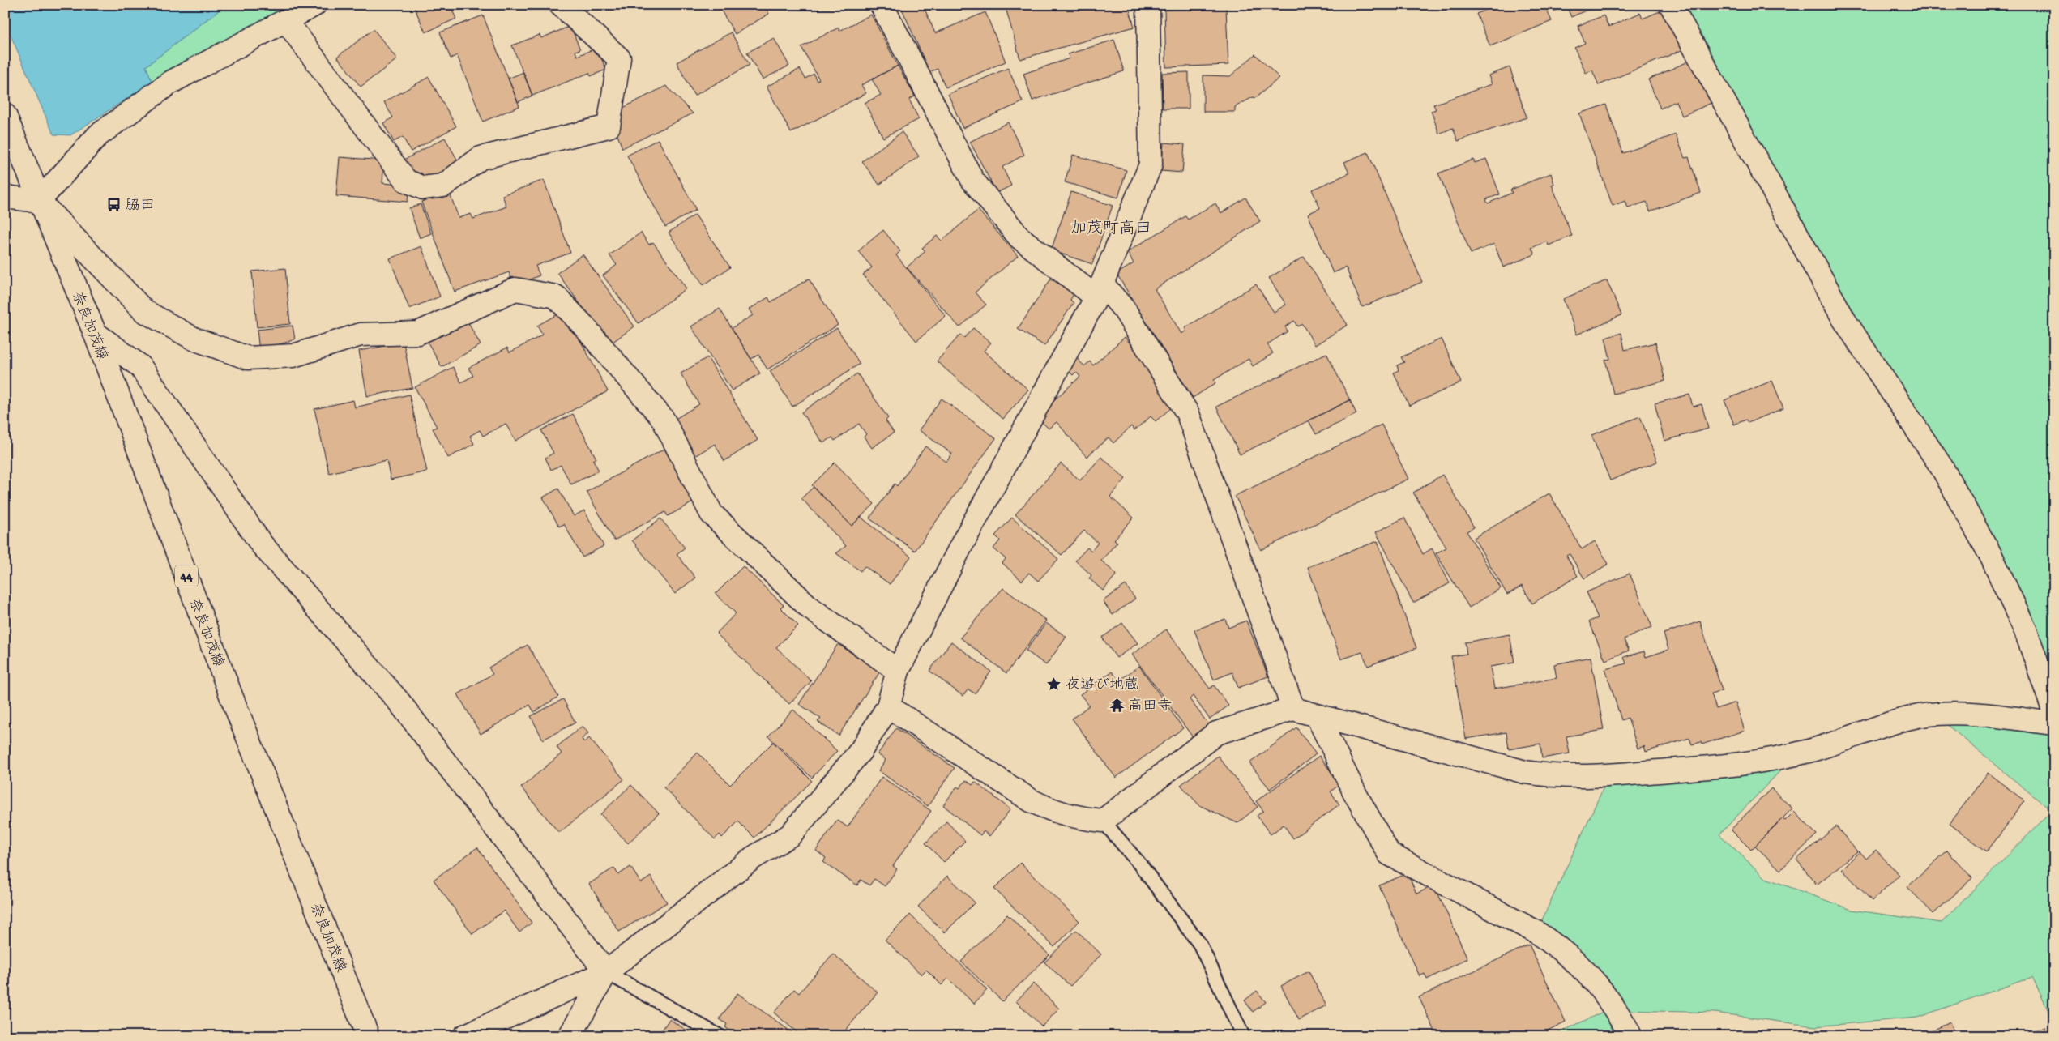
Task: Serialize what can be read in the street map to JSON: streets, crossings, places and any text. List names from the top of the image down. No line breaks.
{"streets":{"street":["奈良加茂線","44"]},"districts":["加茂町高田"],"places":{"bus stop":["脇田"],"place":["夜遊び地蔵"],"temple":["高田寺"]}}
